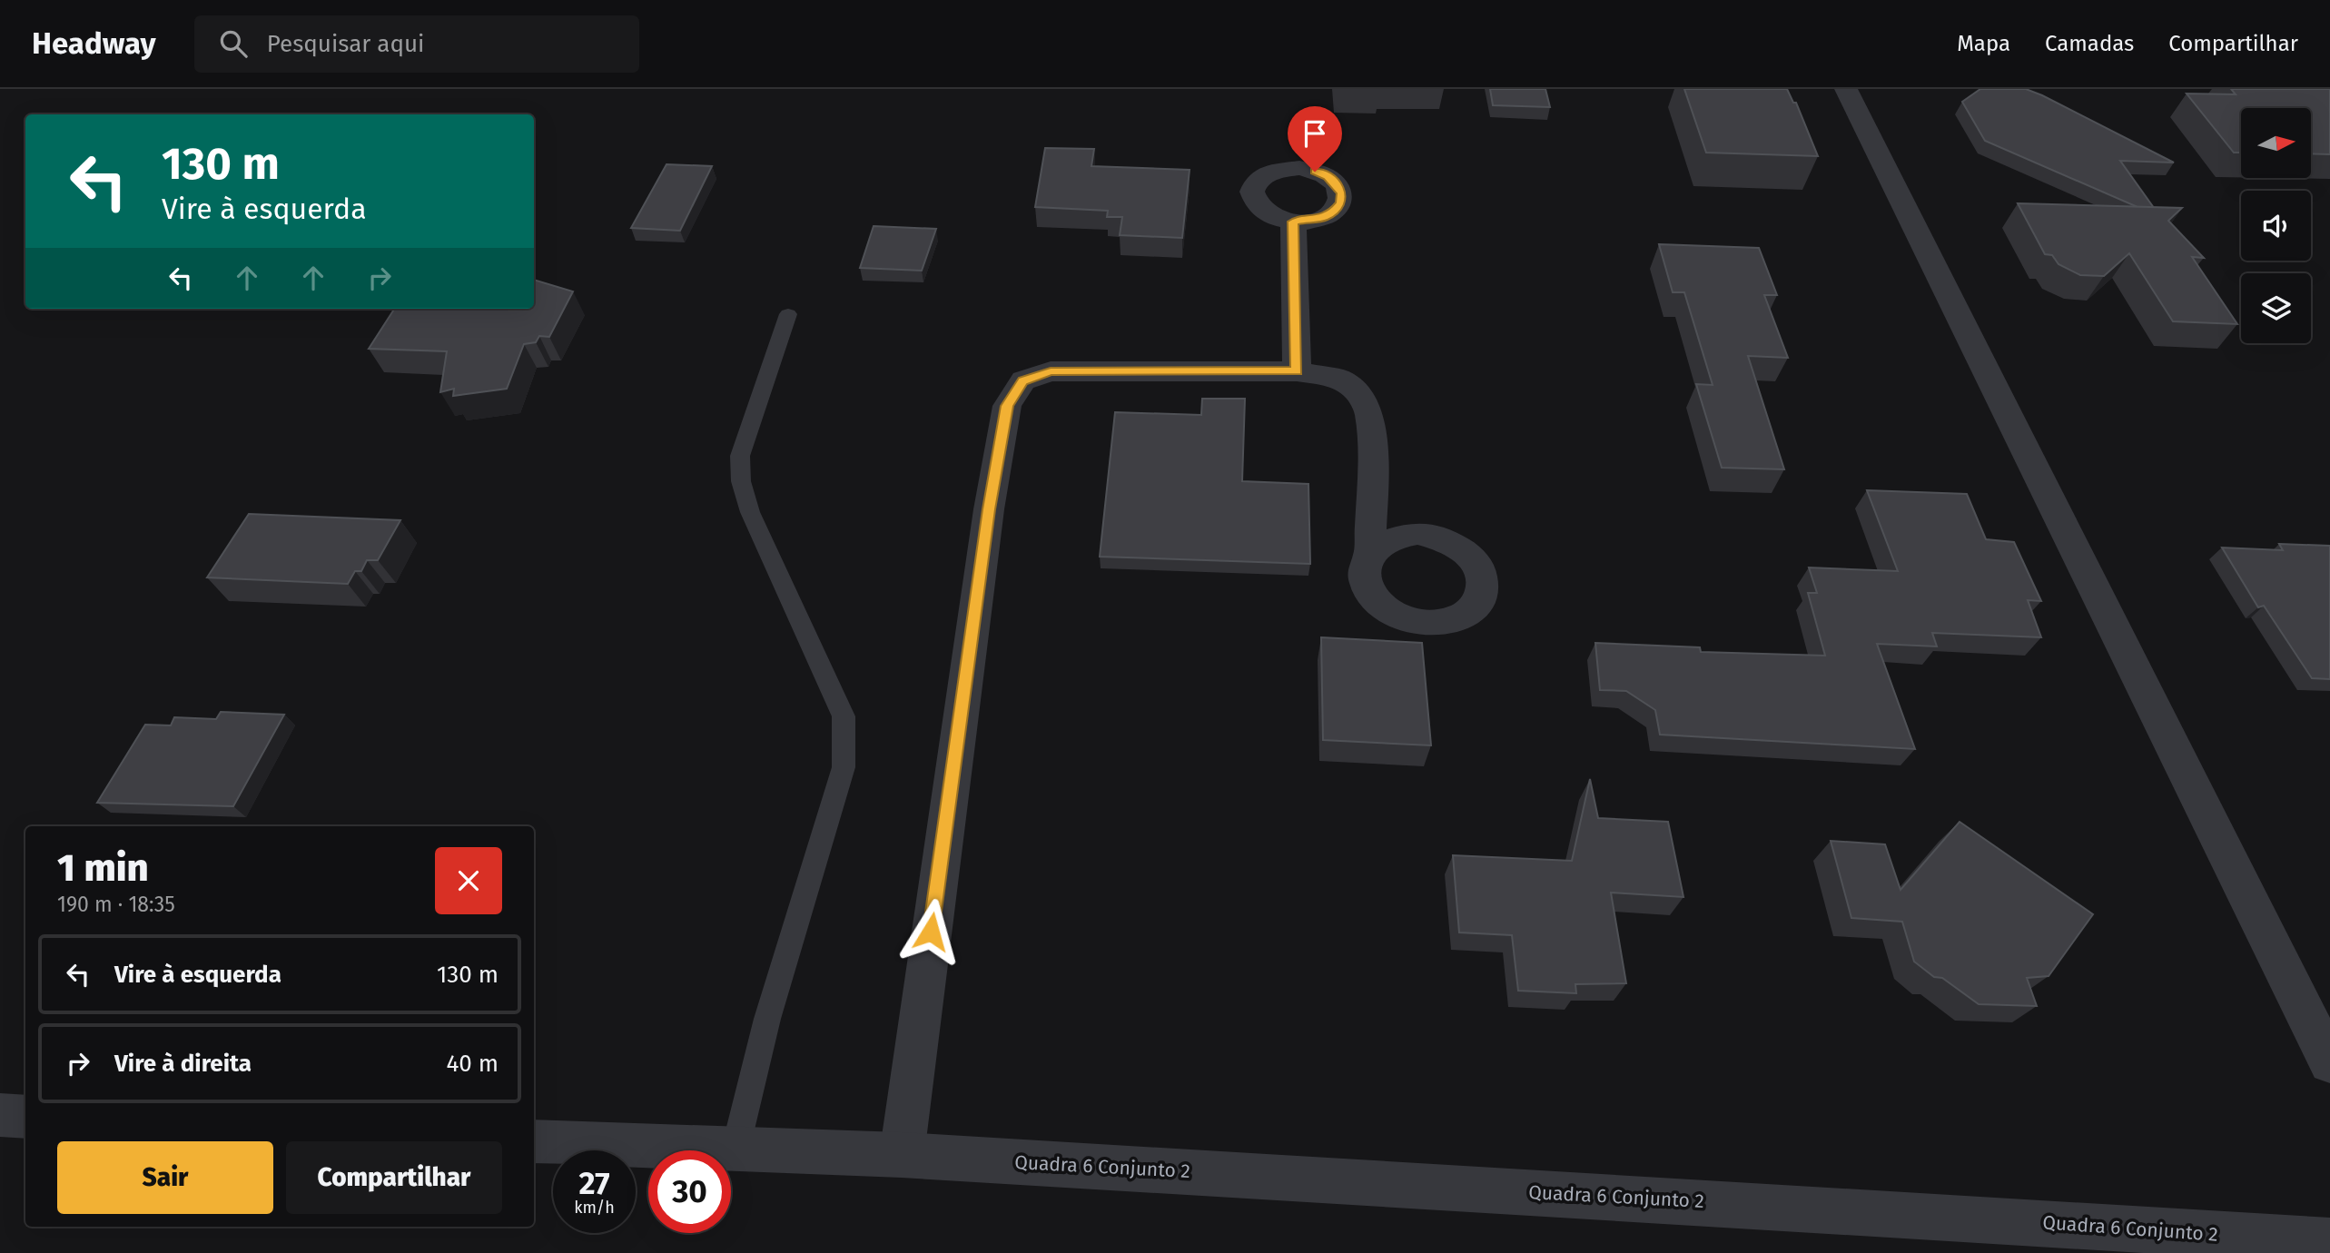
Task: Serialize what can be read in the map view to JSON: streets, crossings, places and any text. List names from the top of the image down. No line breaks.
{"streets":{"street":["Quadra 6 Conjunto 2"]},"north":"right","page":{"header":"Headway","search":"Pesquisar aqui","nav":["Mapa","Camadas","Compartilhar"],"turn":["130 m","Vire à esquerda"],"heading":["1 min","190 m · 18:35"],"list":[{"name":"Vire à esquerda","value":"130 m"},{"name":"Vire à direita","value":"40 m"}],"buttons":["Sair","Compartilhar"],"speed":"27 km/h","limit":"30"}}
